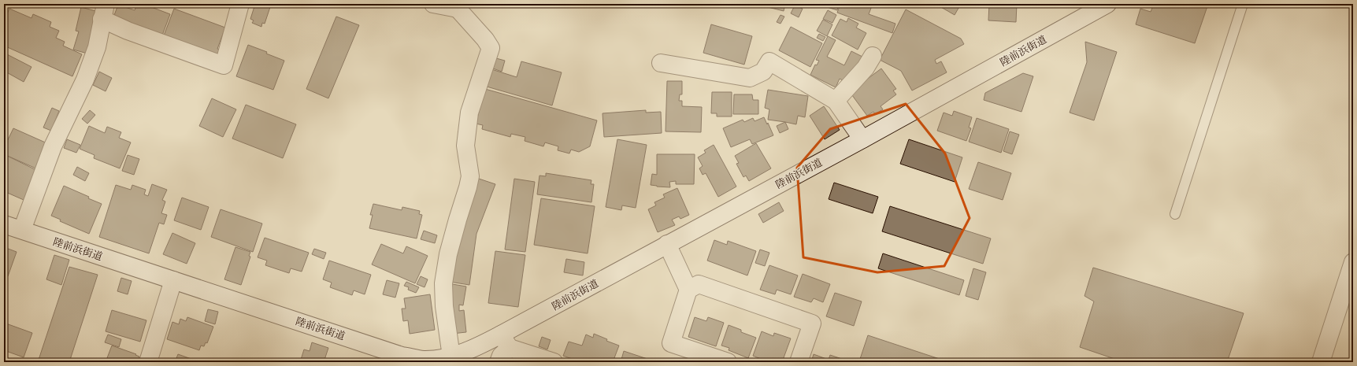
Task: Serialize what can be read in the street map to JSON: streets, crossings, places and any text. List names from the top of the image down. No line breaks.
{"streets":{"street":["陸前浜街道"]}}
